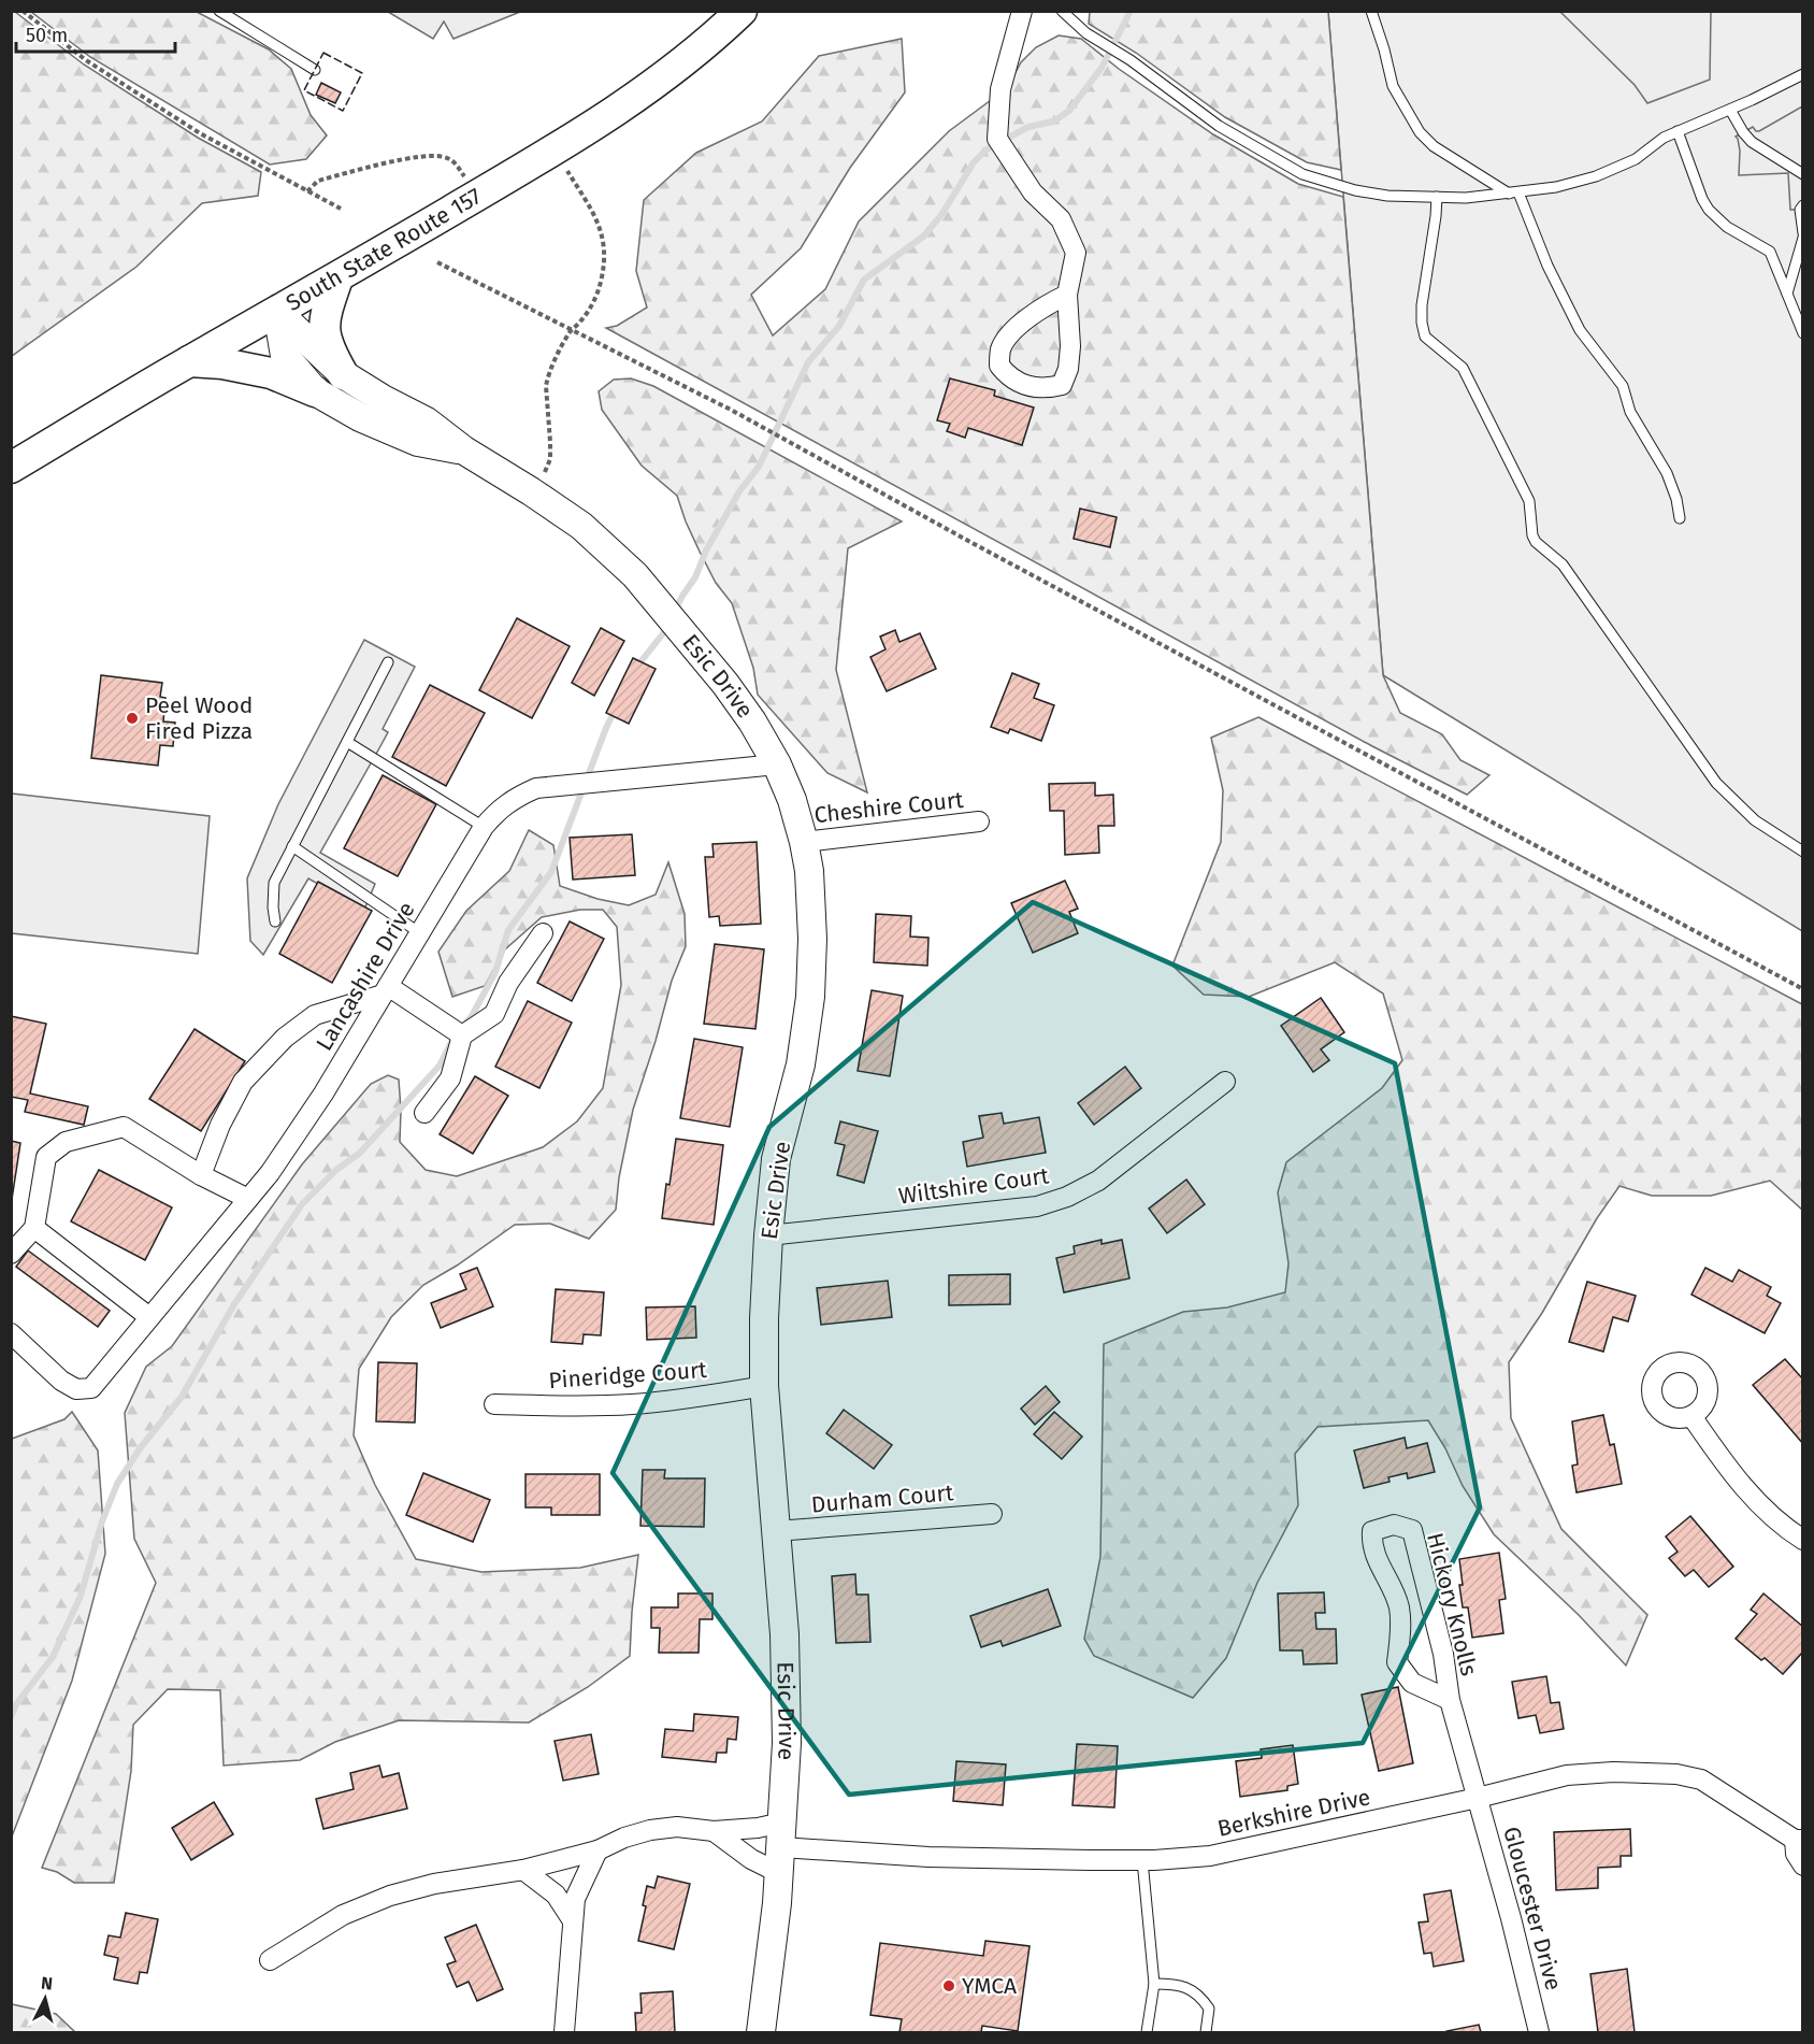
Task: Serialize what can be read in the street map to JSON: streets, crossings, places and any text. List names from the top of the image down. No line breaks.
{"streets":{"main road":["South State Route 157"],"street":["Esic Drive","Cheshire Court","Lancashire Drive","Wiltshire Court","Pineridge Court","Durham Court","Hickory Knolls","Berkshire Drive","Gloucester Drive"]},"crossings":[["South State Route 157","Esic Drive"],["Esic Drive","Cheshire Court"],["Esic Drive","Lancashire Drive"],["Esic Drive","Wiltshire Court"],["Esic Drive","Pineridge Court"],["Esic Drive","Durham Court"],["Esic Drive","Berkshire Drive"],["Hickory Knolls","Berkshire Drive"],["Hickory Knolls","Gloucester Drive"],["Berkshire Drive","Gloucester Drive"]],"places":["Peel Wood Fired Pizza","YMCA"],"scale_bar":"50 m","north":"top"}
